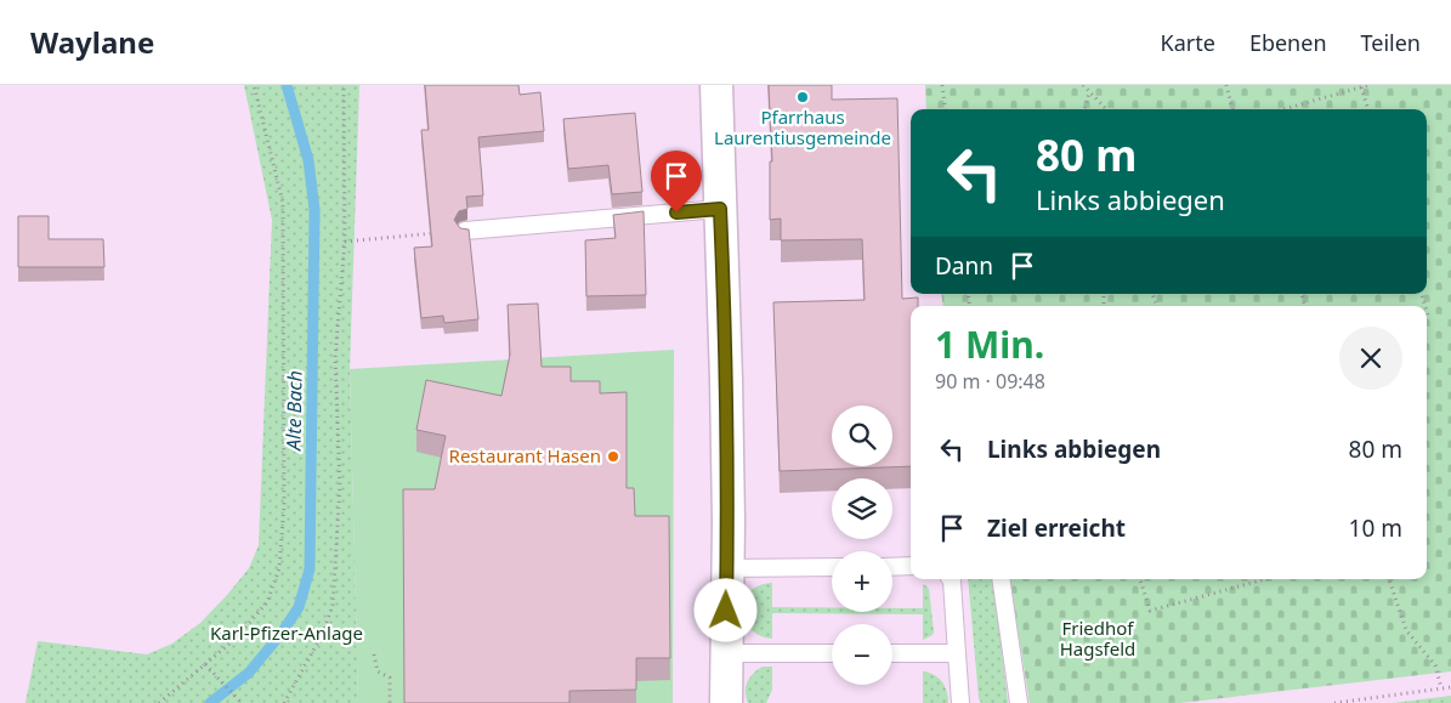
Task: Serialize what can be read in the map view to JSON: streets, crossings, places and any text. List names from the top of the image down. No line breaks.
{"water":["Alte Bach"],"parks":["Friedhof Hagsfeld","Karl-Pfizer-Anlage"],"places":["Pfarrhaus Laurentiusgemeinde","Restaurant Hasen"],"page":{"header":"Waylane","nav":["Karte","Ebenen","Teilen"],"turn":["80 m","Links abbiegen"],"then":"Dann","heading":["1 Min.","90 m · 09:48"],"map_buttons":["+","−"],"list":[{"name":"Links abbiegen","value":"80 m"},{"name":"Ziel erreicht","value":"10 m"}]}}
